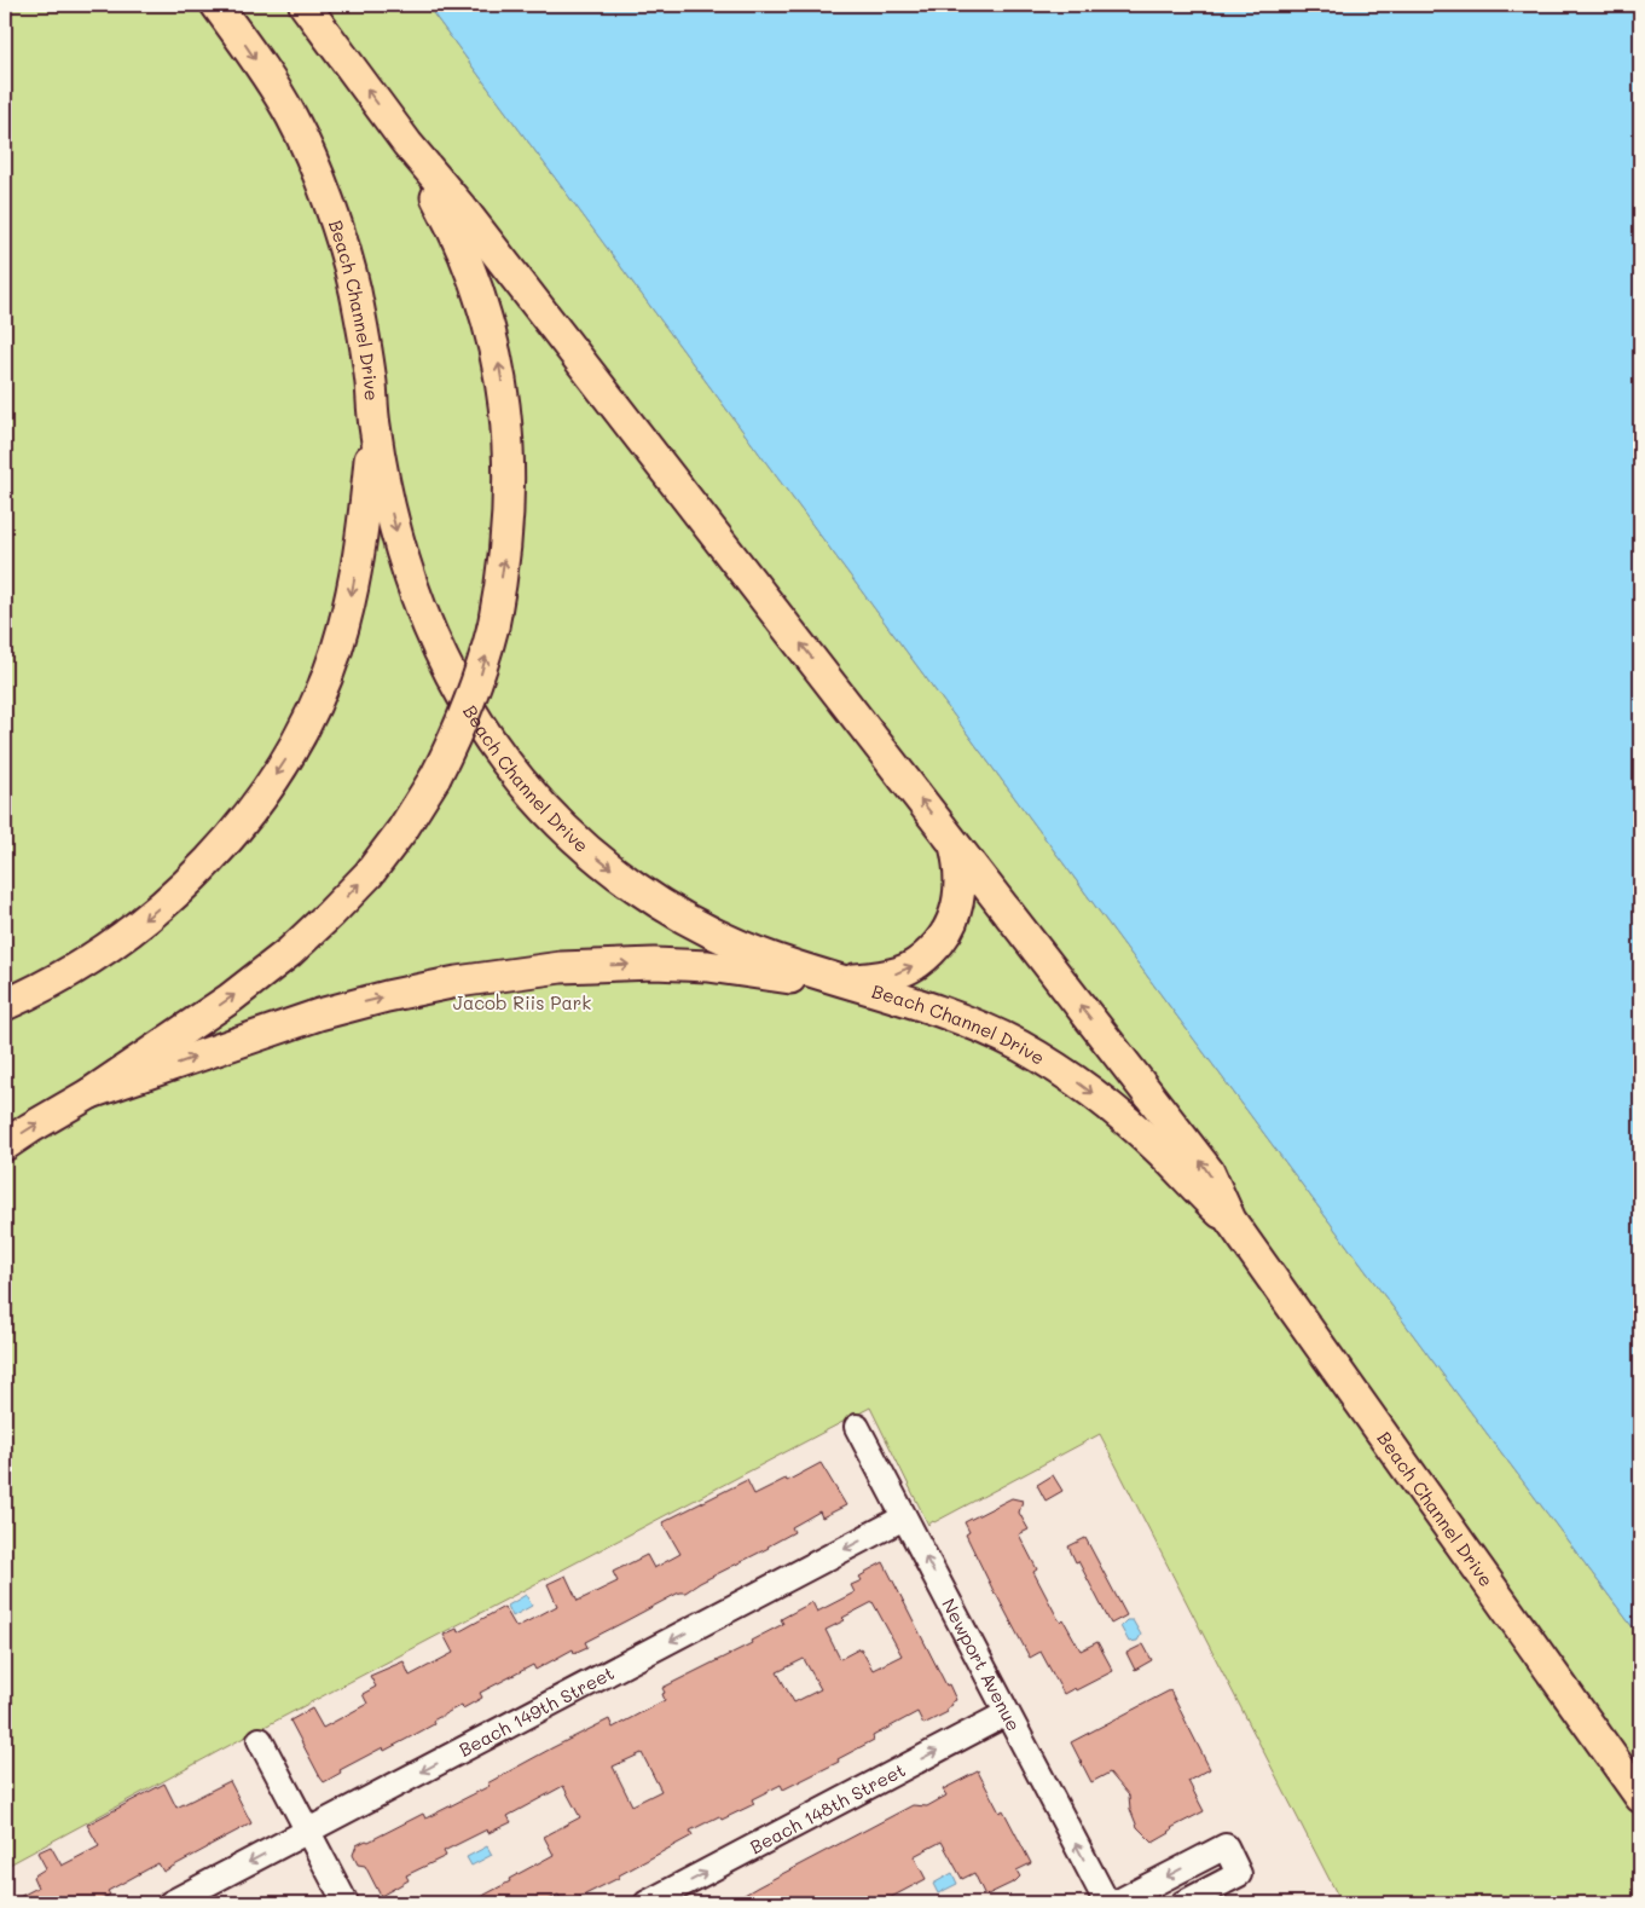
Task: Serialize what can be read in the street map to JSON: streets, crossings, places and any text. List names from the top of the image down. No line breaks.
{"streets":{"main road":["Beach Channel Drive"],"street":["Newport Avenue","Beach 149th Street","Beach 148th Street"]},"crossings":[["Newport Avenue","Beach 149th Street"],["Newport Avenue","Beach 148th Street"]],"one_way":["Newport Avenue","Beach 149th Street","Beach 148th Street"],"parks":["Jacob Riis Park"]}
